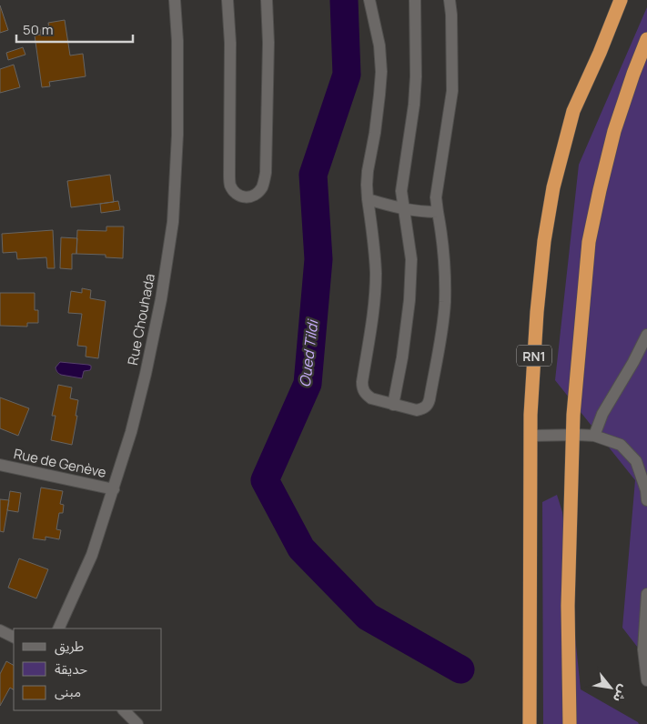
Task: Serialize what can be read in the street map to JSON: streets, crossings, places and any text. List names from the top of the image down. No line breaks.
{"streets":{"highway":["RN1"],"street":["Rue Chouhada","Rue de Genève"]},"crossings":[["Rue Chouhada","Rue de Genève"]],"water":["Oued Tildi"],"legend":["طريق","حديقة","مبنى"],"scale_bar":"50 m","north":"bottom right"}
